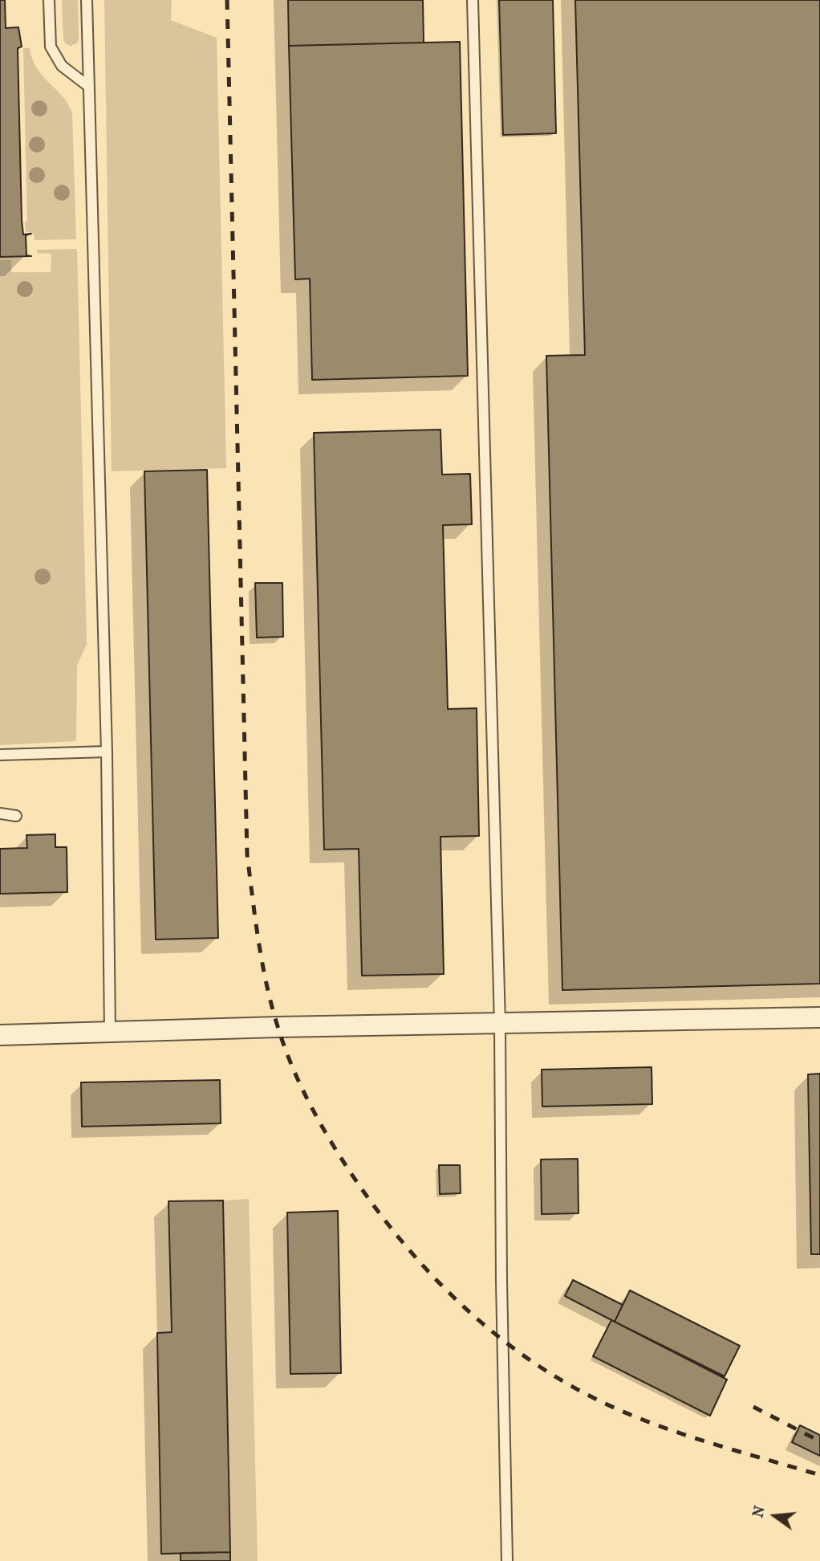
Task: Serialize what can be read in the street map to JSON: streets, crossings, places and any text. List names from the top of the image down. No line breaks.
{"north":"left"}
